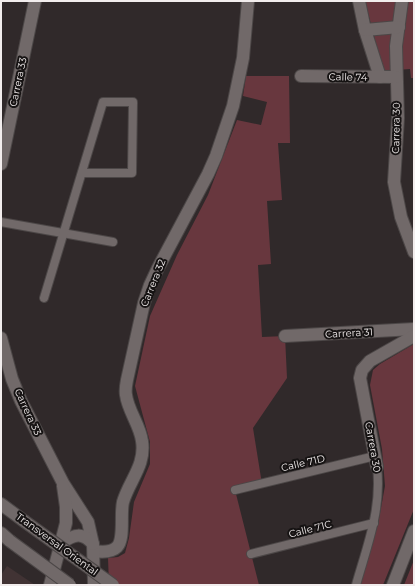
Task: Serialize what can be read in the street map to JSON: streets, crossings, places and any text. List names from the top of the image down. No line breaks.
{"streets":{"street":["Calle 74","Carrera 33","Carrera 30","Carrera 32","Carrera 31","Transversal Oriental"],"lane":["Calle 71D","Calle 71C"]},"crossings":[["Calle 74","Carrera 30"],["Carrera 33","Carrera 32"],["Carrera 30","Calle 71D"],["Carrera 30","Calle 71C"]]}
